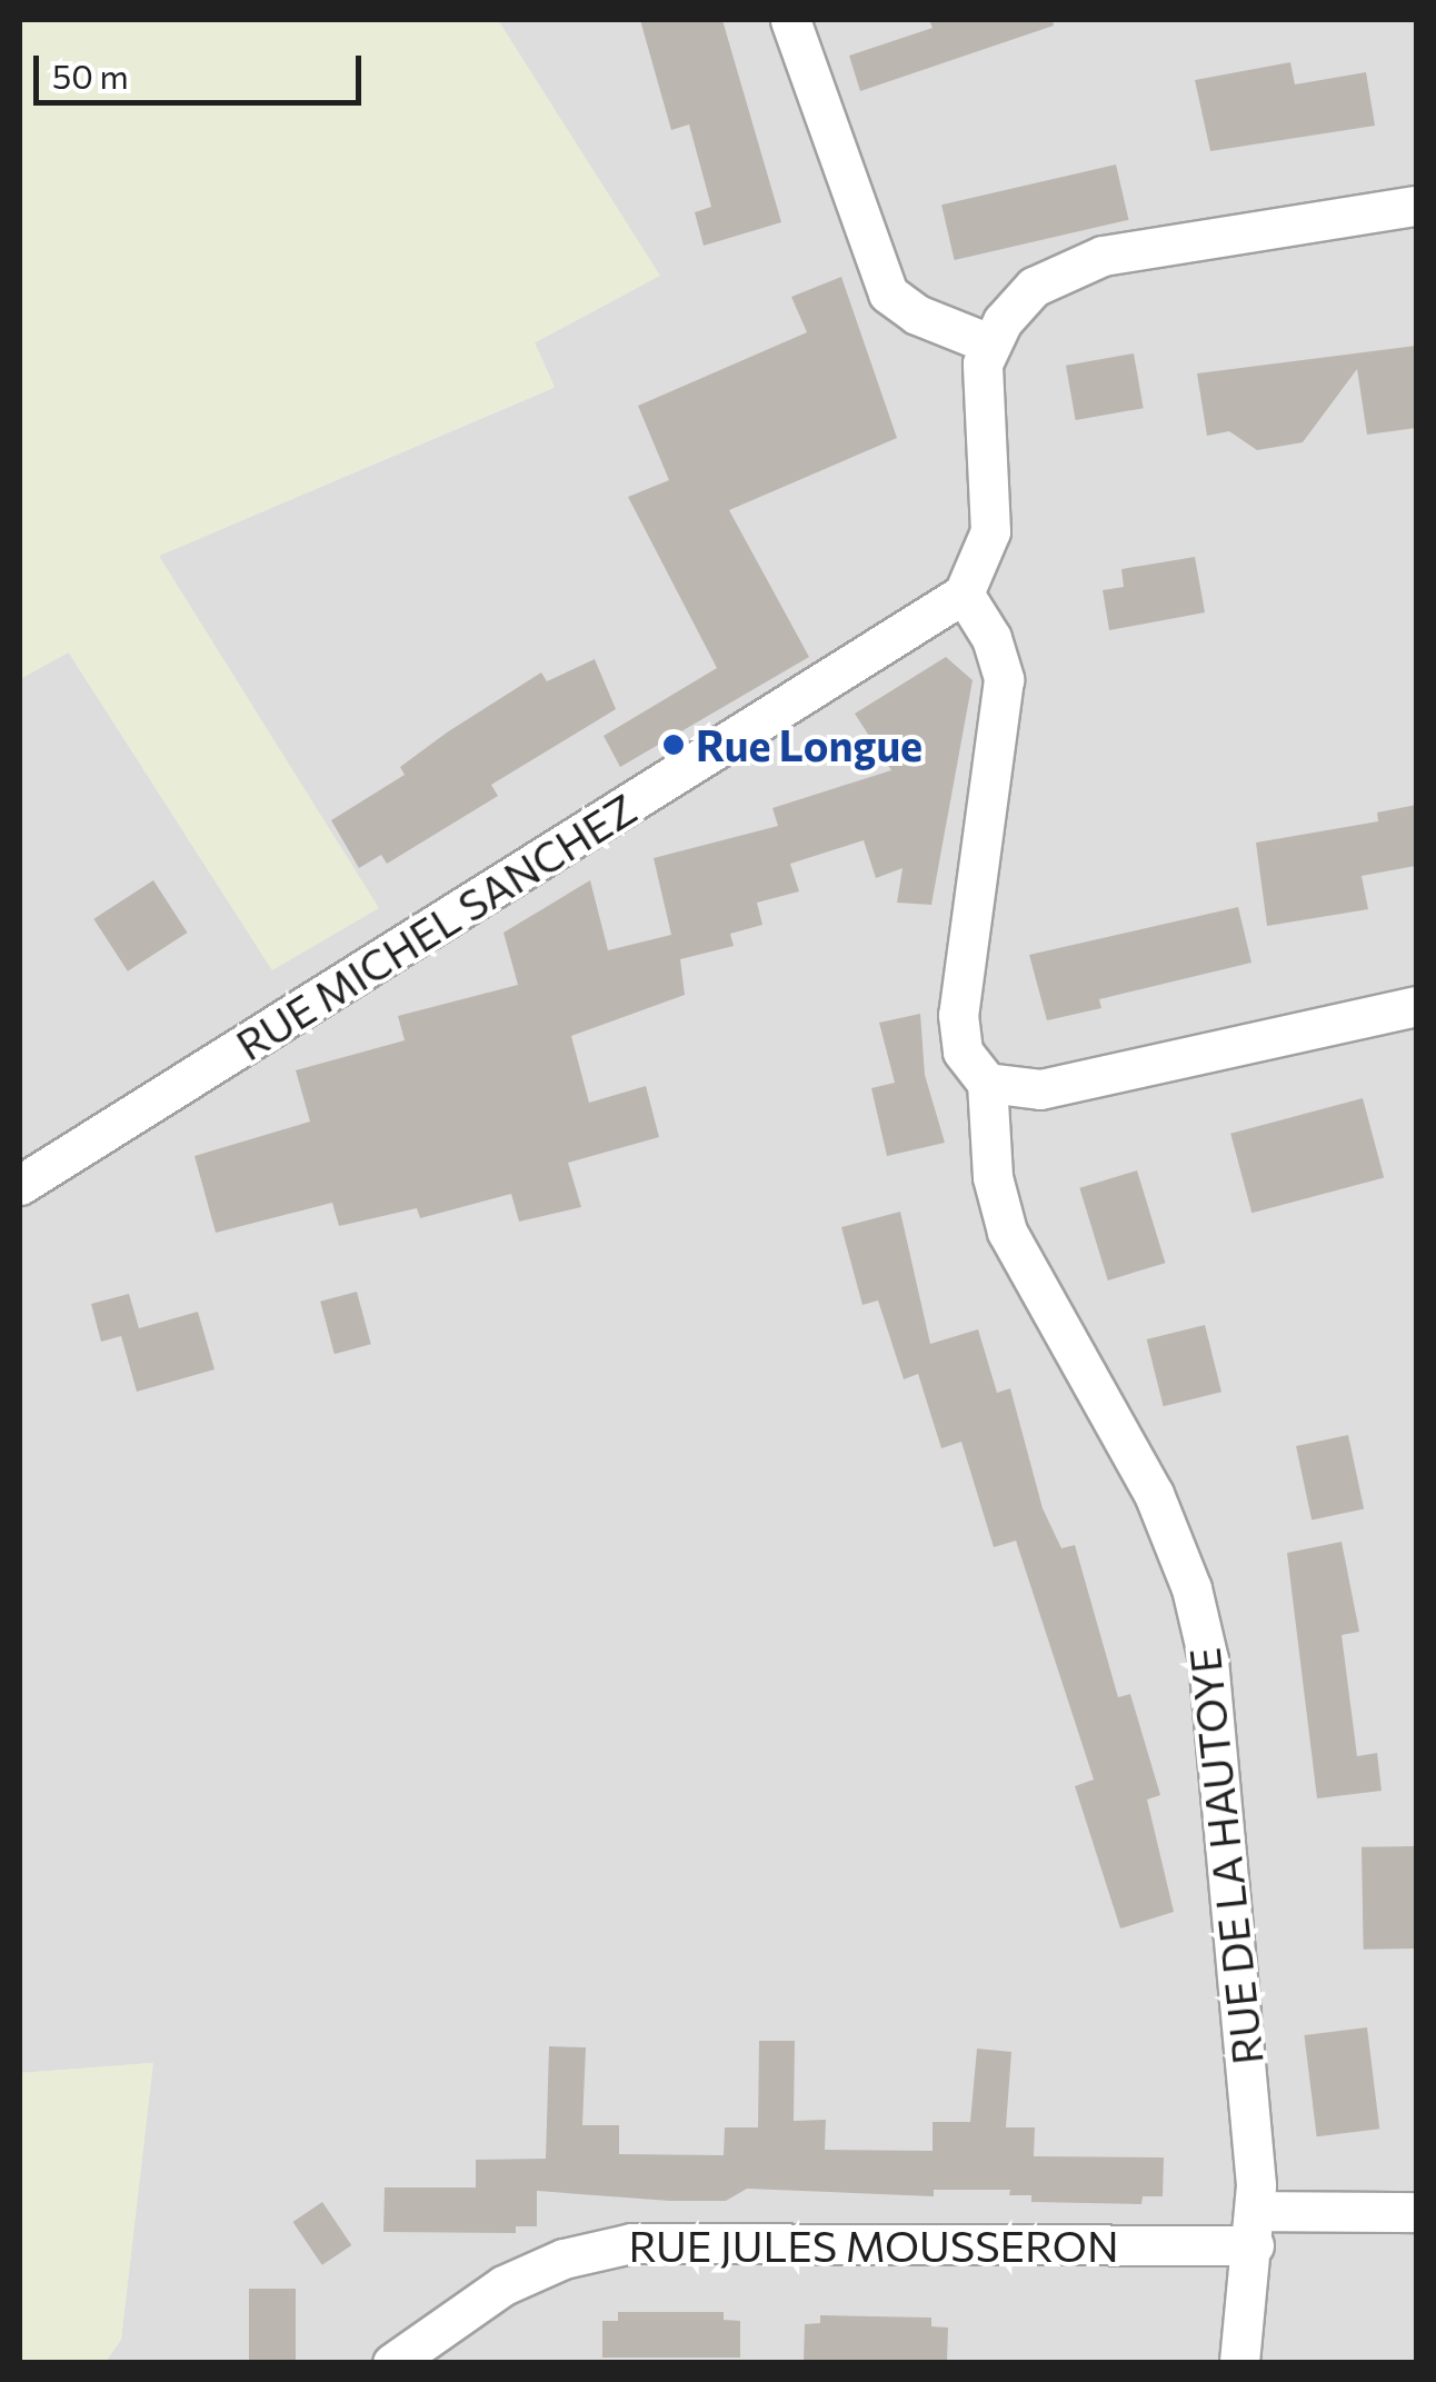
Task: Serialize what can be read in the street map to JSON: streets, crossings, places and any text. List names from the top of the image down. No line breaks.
{"streets":{"street":["RUE MICHEL SANCHEZ","RUE DE LA HAUTOYE","RUE JULES MOUSSERON"]},"crossings":[["RUE DE LA HAUTOYE","RUE JULES MOUSSERON"]],"places":["Rue Longue"],"scale_bar":"50 m"}
